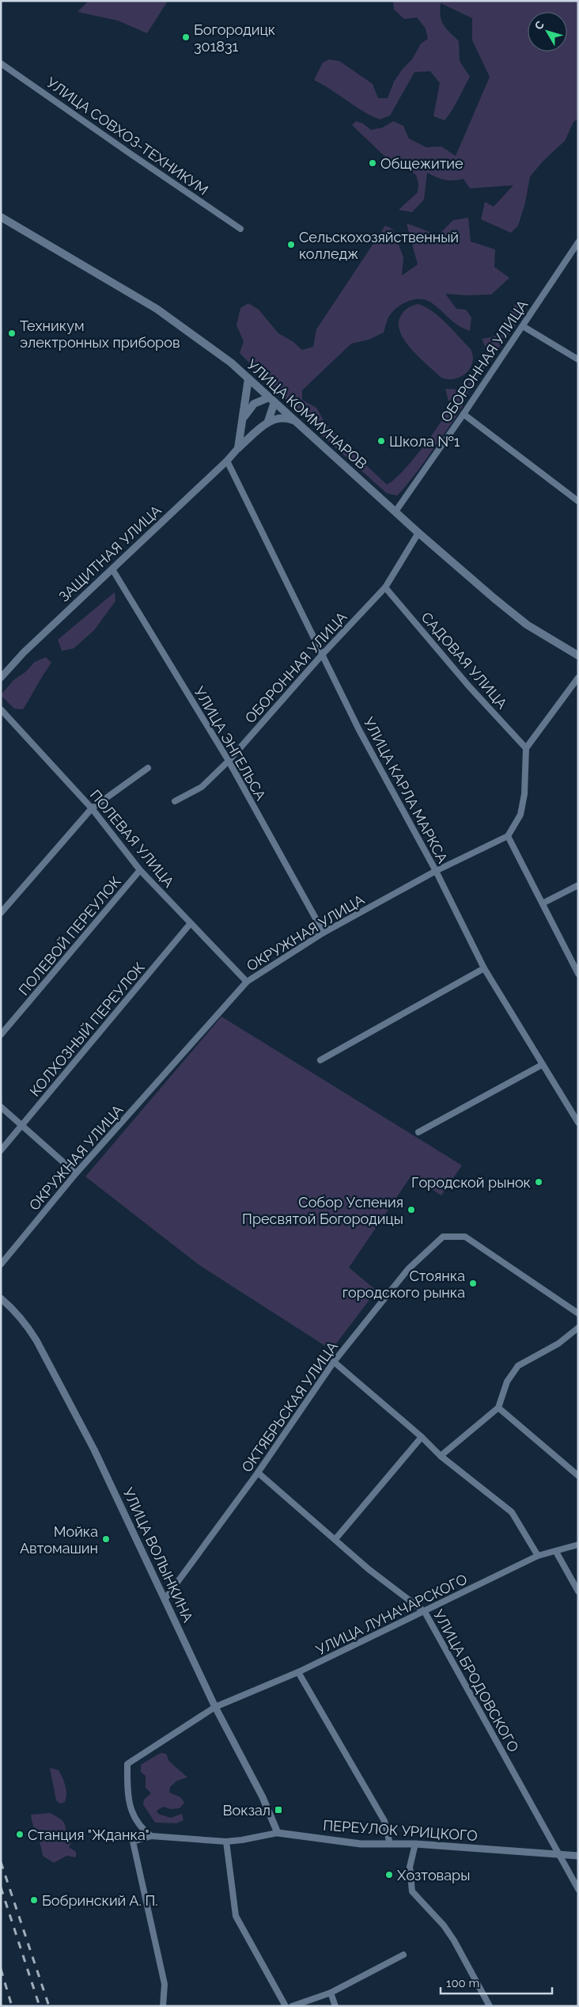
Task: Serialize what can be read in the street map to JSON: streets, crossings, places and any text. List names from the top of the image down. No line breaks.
{"streets":{"main road":["УЛИЦА КОММУНАРОВ"],"street":["УЛИЦА СОВХОЗ-ТЕХНИКУМ","ОБОРОННАЯ УЛИЦА","ЗАЩИТНАЯ УЛИЦА","САДОВАЯ УЛИЦА","УЛИЦА ЭНГЕЛЬСА","УЛИЦА КАРЛА МАРКСА","ПОЛЕВАЯ УЛИЦА","ОКРУЖНАЯ УЛИЦА","ПОЛЕВОЙ ПЕРЕУЛОК","КОЛХОЗНЫЙ ПЕРЕУЛОК","ОКТЯБРЬСКАЯ УЛИЦА","УЛИЦА ВОЛЫНКИНА","УЛИЦА ЛУНАЧАРСКОГО","УЛИЦА БРОДОВСКОГО","ПЕРЕУЛОК УРИЦКОГО"]},"crossings":[["ОБОРОННАЯ УЛИЦА","УЛИЦА КОММУНАРОВ"],["ОБОРОННАЯ УЛИЦА","САДОВАЯ УЛИЦА"],["ОБОРОННАЯ УЛИЦА","УЛИЦА ЭНГЕЛЬСА"],["ОБОРОННАЯ УЛИЦА","УЛИЦА КАРЛА МАРКСА"],["ЗАЩИТНАЯ УЛИЦА","УЛИЦА ЭНГЕЛЬСА"],["ЗАЩИТНАЯ УЛИЦА","УЛИЦА КАРЛА МАРКСА"],["УЛИЦА ЭНГЕЛЬСА","ОКРУЖНАЯ УЛИЦА"],["УЛИЦА КАРЛА МАРКСА","ОКРУЖНАЯ УЛИЦА"],["ПОЛЕВАЯ УЛИЦА","ОКРУЖНАЯ УЛИЦА"],["ПОЛЕВАЯ УЛИЦА","ПОЛЕВОЙ ПЕРЕУЛОК"],["ПОЛЕВАЯ УЛИЦА","КОЛХОЗНЫЙ ПЕРЕУЛОК"],["ОКТЯБРЬСКАЯ УЛИЦА","УЛИЦА ВОЛЫНКИНА"],["ОКТЯБРЬСКАЯ УЛИЦА","УЛИЦА БРОДОВСКОГО"],["УЛИЦА ВОЛЫНКИНА","УЛИЦА ЛУНАЧАРСКОГО"],["УЛИЦА ВОЛЫНКИНА","ПЕРЕУЛОК УРИЦКОГО"],["УЛИЦА ЛУНАЧАРСКОГО","УЛИЦА БРОДОВСКОГО"],["УЛИЦА ЛУНАЧАРСКОГО","ПЕРЕУЛОК УРИЦКОГО"],["УЛИЦА БРОДОВСКОГО","ПЕРЕУЛОК УРИЦКОГО"]],"places":{"other":["Богородицк 301831","Общежитие","Сельскохозяйственный колледж","Техникум электронных приборов","Школа №1","Городской рынок","Собор Успения Пресвятой Богородицы","Cтоянка городского рынка","Мойка Автомашин","Станция \"Жданка\"","Хозтовары","Бобринский А. П."],"transit":["Вокзал"]},"scale_bar":"100 m","north":"top left"}
